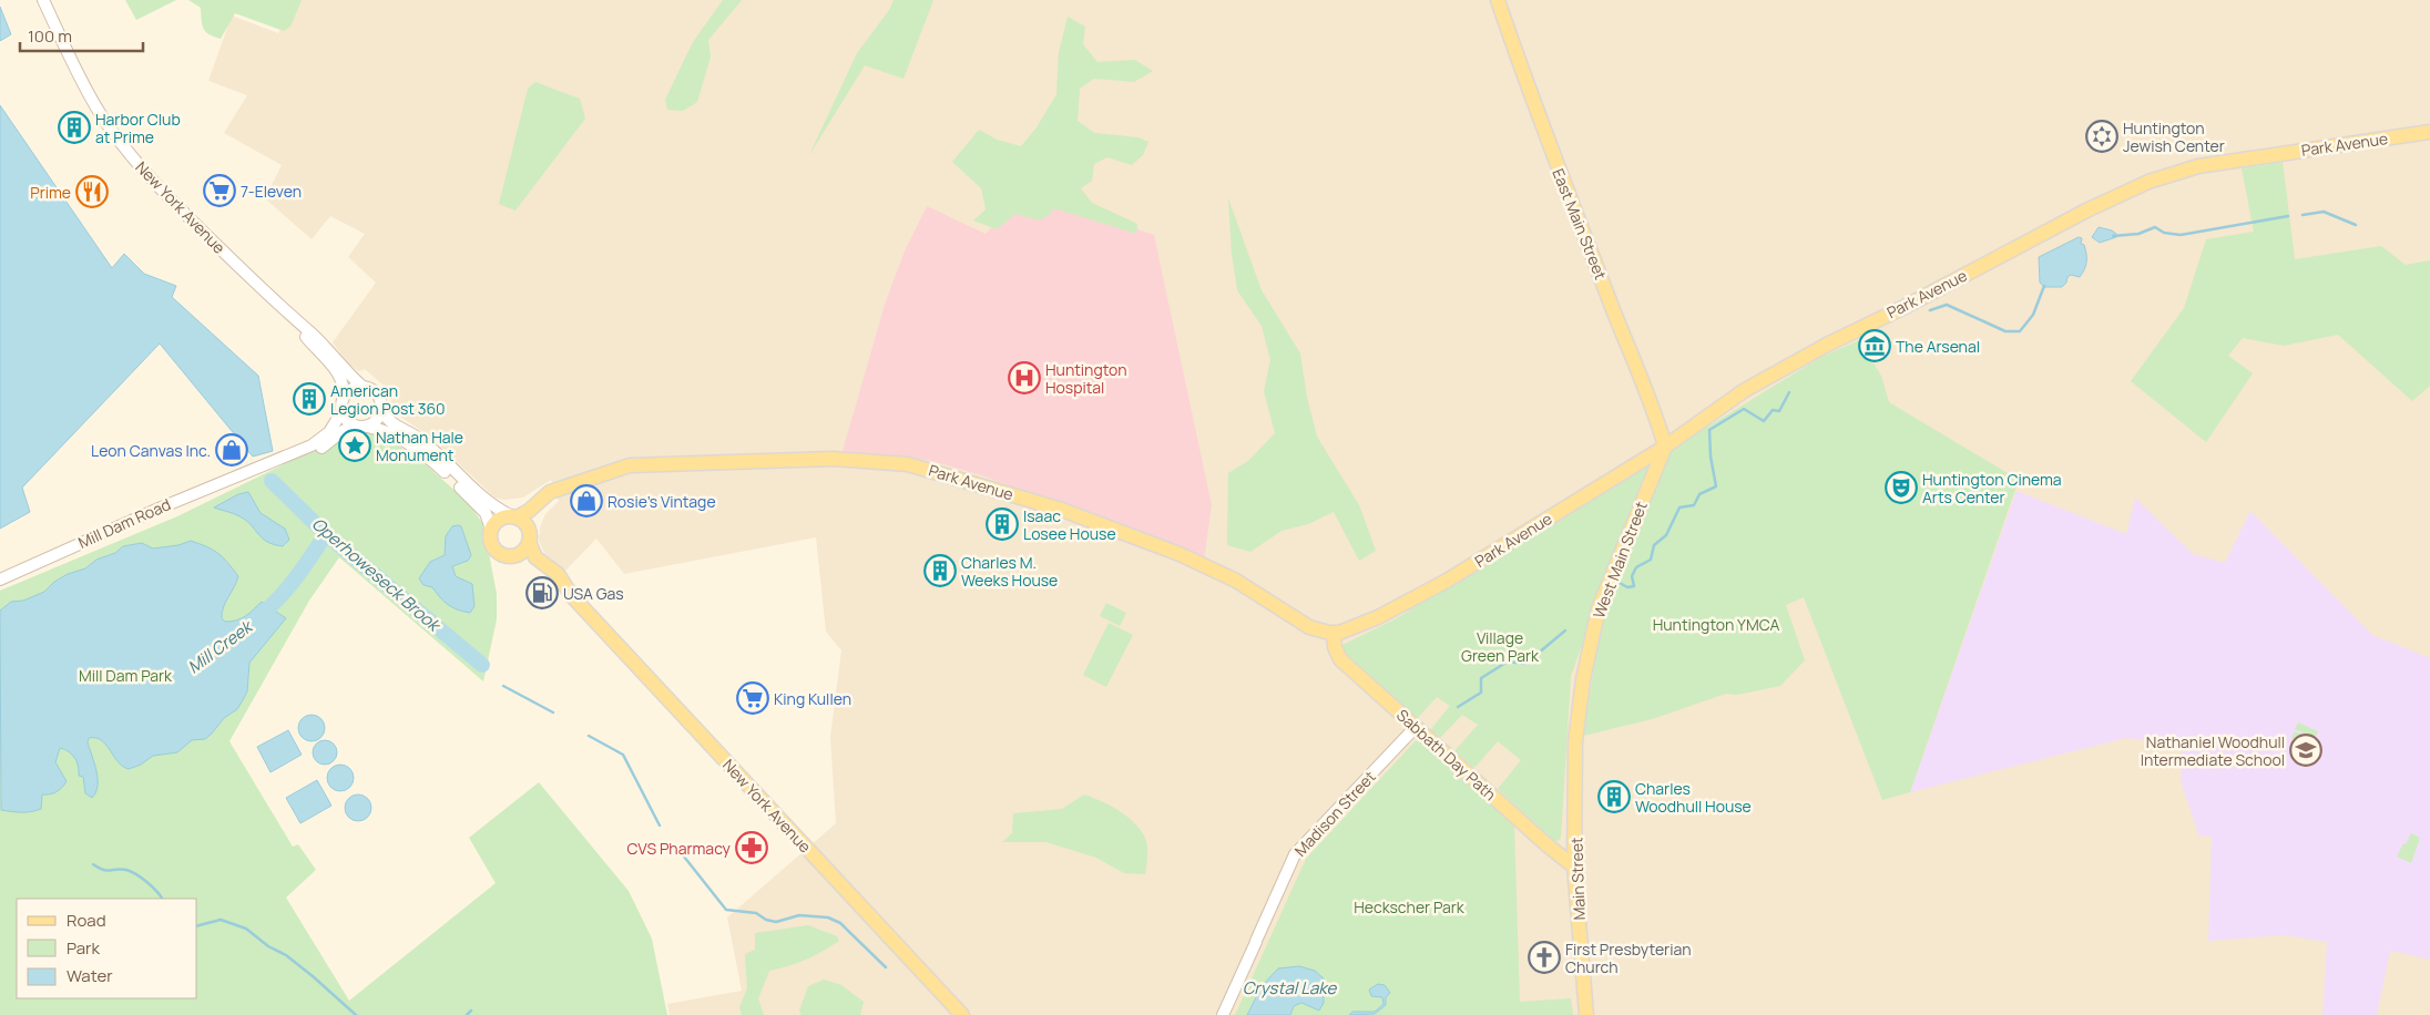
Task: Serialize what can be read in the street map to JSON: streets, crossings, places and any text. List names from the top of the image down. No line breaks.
{"streets":{"main road":["Park Avenue","New York Avenue","East Main Street","West Main Street","Sabbath Day Path","Main Street"],"street":["Mill Dam Road","Madison Street"]},"crossings":[["Park Avenue","New York Avenue"],["Park Avenue","East Main Street"],["Park Avenue","West Main Street"],["Park Avenue","Sabbath Day Path"],["New York Avenue","Mill Dam Road"],["East Main Street","West Main Street"],["West Main Street","Main Street"],["Sabbath Day Path","Madison Street"],["Sabbath Day Path","Main Street"]],"water":["Operhoweseck Brook","Mill Creek","Crystal Lake"],"parks":["Huntington YMCA","Village Green Park","Mill Dam Park","Heckscher Park"],"places":{"building":["Harbor Club at Prime","American Legion Post 360","Isaac Losee House","Charles M. Weeks House","Charles Woodhull House"],"synagogue":["Huntington Jewish Center"],"supermarket":["7-Eleven","King Kullen"],"restaurant":["Prime"],"museum":["The Arsenal"],"hospital":["Huntington Hospital"],"place":["Nathan Hale Monument"],"shop":["Leon Canvas Inc.","Rosie's Vintage"],"theatre":["Huntington Cinema Arts Center"],"fuel station":["USA Gas"],"school or university":["Nathaniel Woodhull Intermediate School"],"pharmacy":["CVS Pharmacy"],"church":["First Presbyterian Church"]},"legend":["Road","Park","Water"],"scale_bar":"100 m"}
